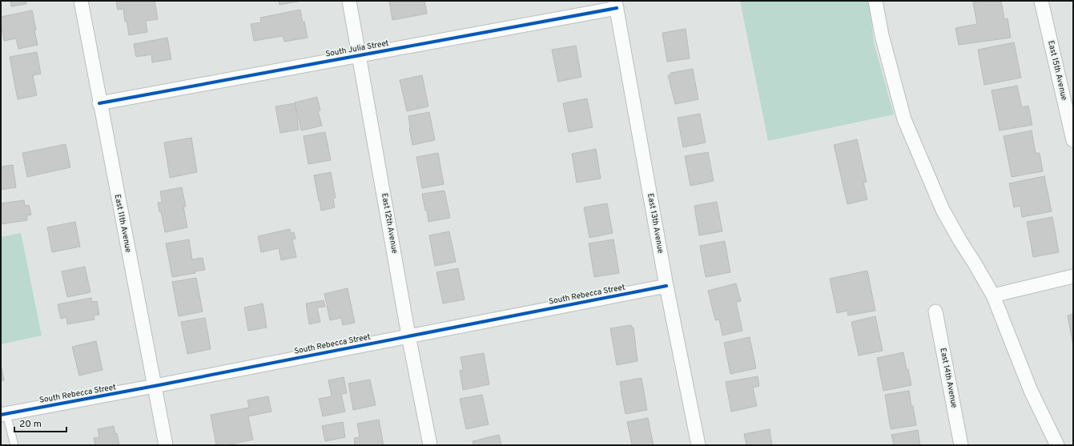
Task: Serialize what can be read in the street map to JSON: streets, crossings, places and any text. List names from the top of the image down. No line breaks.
{"streets":{"street":["South Julia Street","East 15th Avenue","East 11th Avenue","East 12th Avenue","East 13th Avenue","South Rebecca Street","East 14th Avenue"]},"crossings":[["South Julia Street","East 11th Avenue"],["South Julia Street","East 12th Avenue"],["South Julia Street","East 13th Avenue"],["East 11th Avenue","South Rebecca Street"],["East 12th Avenue","South Rebecca Street"],["East 13th Avenue","South Rebecca Street"]],"scale_bar":"20 m"}
